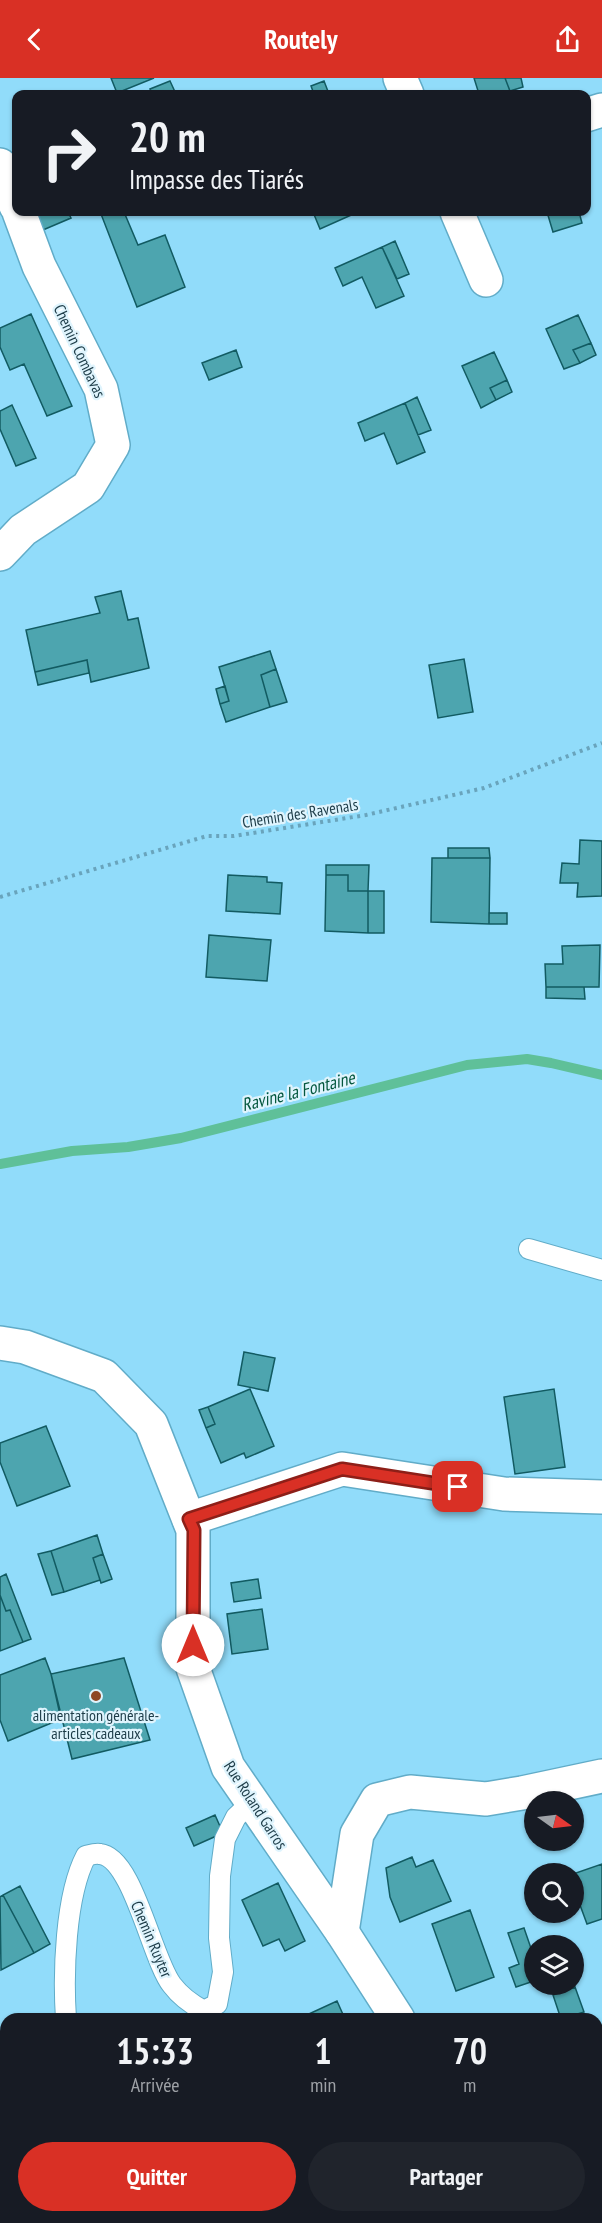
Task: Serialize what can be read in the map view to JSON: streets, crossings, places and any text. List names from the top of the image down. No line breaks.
{"streets":{"street":["Chemin Combavas","Rue Roland Garros"],"lane":["Chemin Ruyter"],"path":["Chemin des Ravenals"]},"crossings":[["Rue Roland Garros","Chemin Ruyter"]],"water":["Ravine la Fontaine"],"places":["alimentation générale- articles cadeaux"],"north":"right","page":{"header":"Routely","turn":["20 m","Impasse des Tiarés"],"eta":["15:33","Arrivée","1","min","70","m"],"buttons":["Quitter","Partager"]}}
